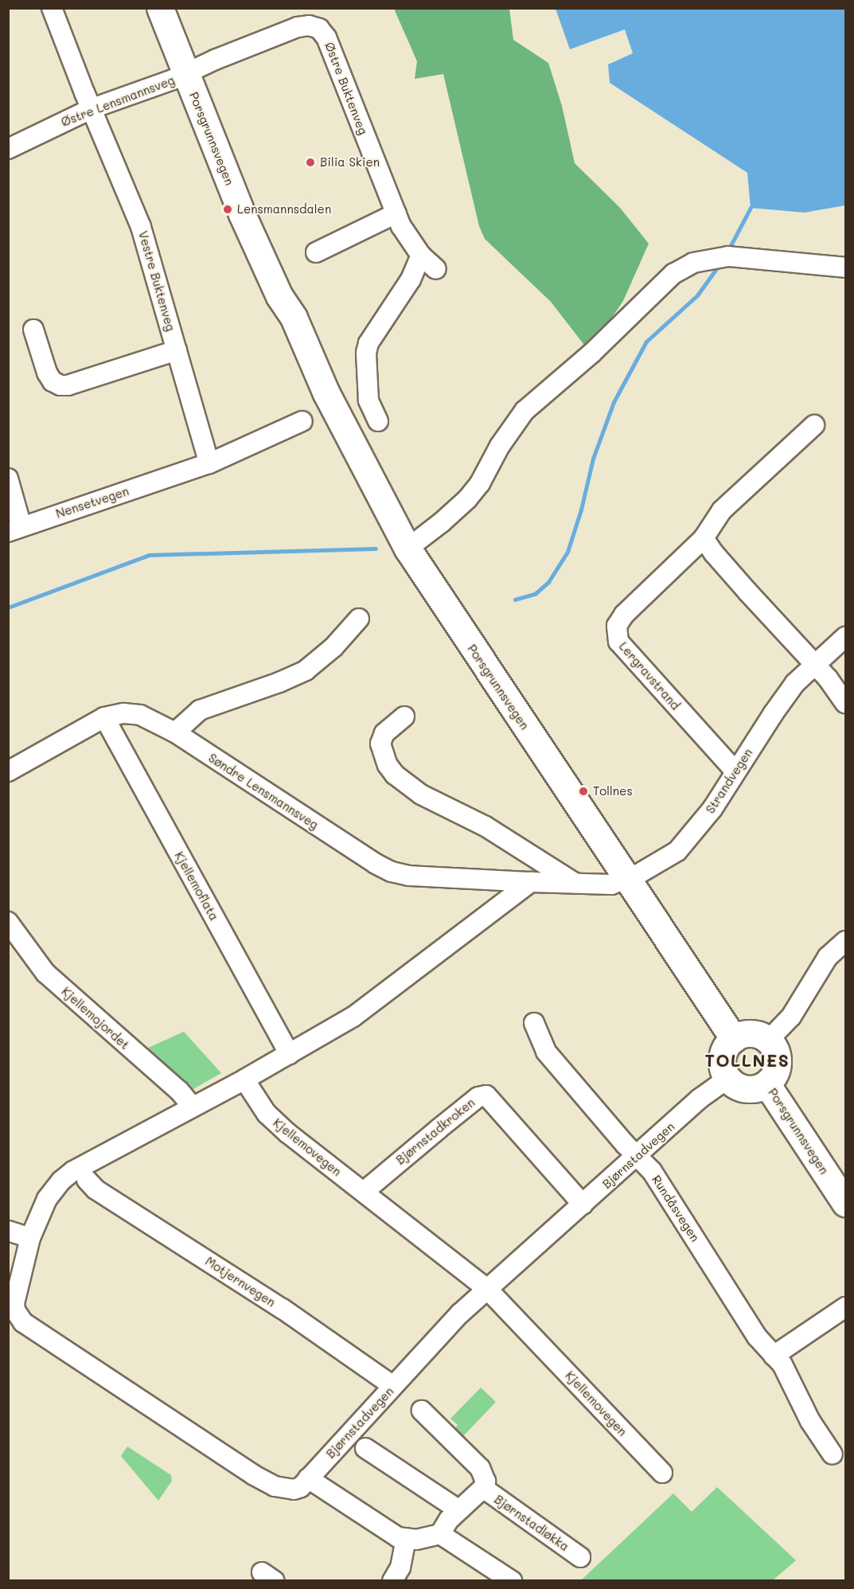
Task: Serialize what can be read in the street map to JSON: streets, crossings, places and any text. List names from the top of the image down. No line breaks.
{"streets":{"highway":["Porsgrunnsvegen"],"street":["Østre Buktenveg","Østre Lensmannsveg","Vestre Buktenveg","Nensetvegen","Lergravstrand","Strandvegen","Søndre Lensmannsveg","Kjellemoflata","Kjellemojordet","Bjørnstadkroken","Kjellemovegen","Bjørnstadvegen","Rundåsvegen","Motjernvegen","Bjørnstadløkka"]},"crossings":[["Østre Buktenveg","Østre Lensmannsveg"],["Østre Buktenveg","Porsgrunnsvegen"],["Østre Lensmannsveg","Porsgrunnsvegen"],["Østre Lensmannsveg","Vestre Buktenveg"],["Porsgrunnsvegen","Strandvegen"],["Porsgrunnsvegen","Bjørnstadvegen"],["Vestre Buktenveg","Nensetvegen"],["Lergravstrand","Strandvegen"],["Søndre Lensmannsveg","Kjellemoflata"],["Bjørnstadkroken","Kjellemovegen"],["Bjørnstadkroken","Bjørnstadvegen"],["Kjellemovegen","Bjørnstadvegen"],["Bjørnstadvegen","Rundåsvegen"],["Bjørnstadvegen","Motjernvegen"]],"districts":["TOLLNES"],"places":["Bilia Skien","Lensmannsdalen","Tollnes"]}
